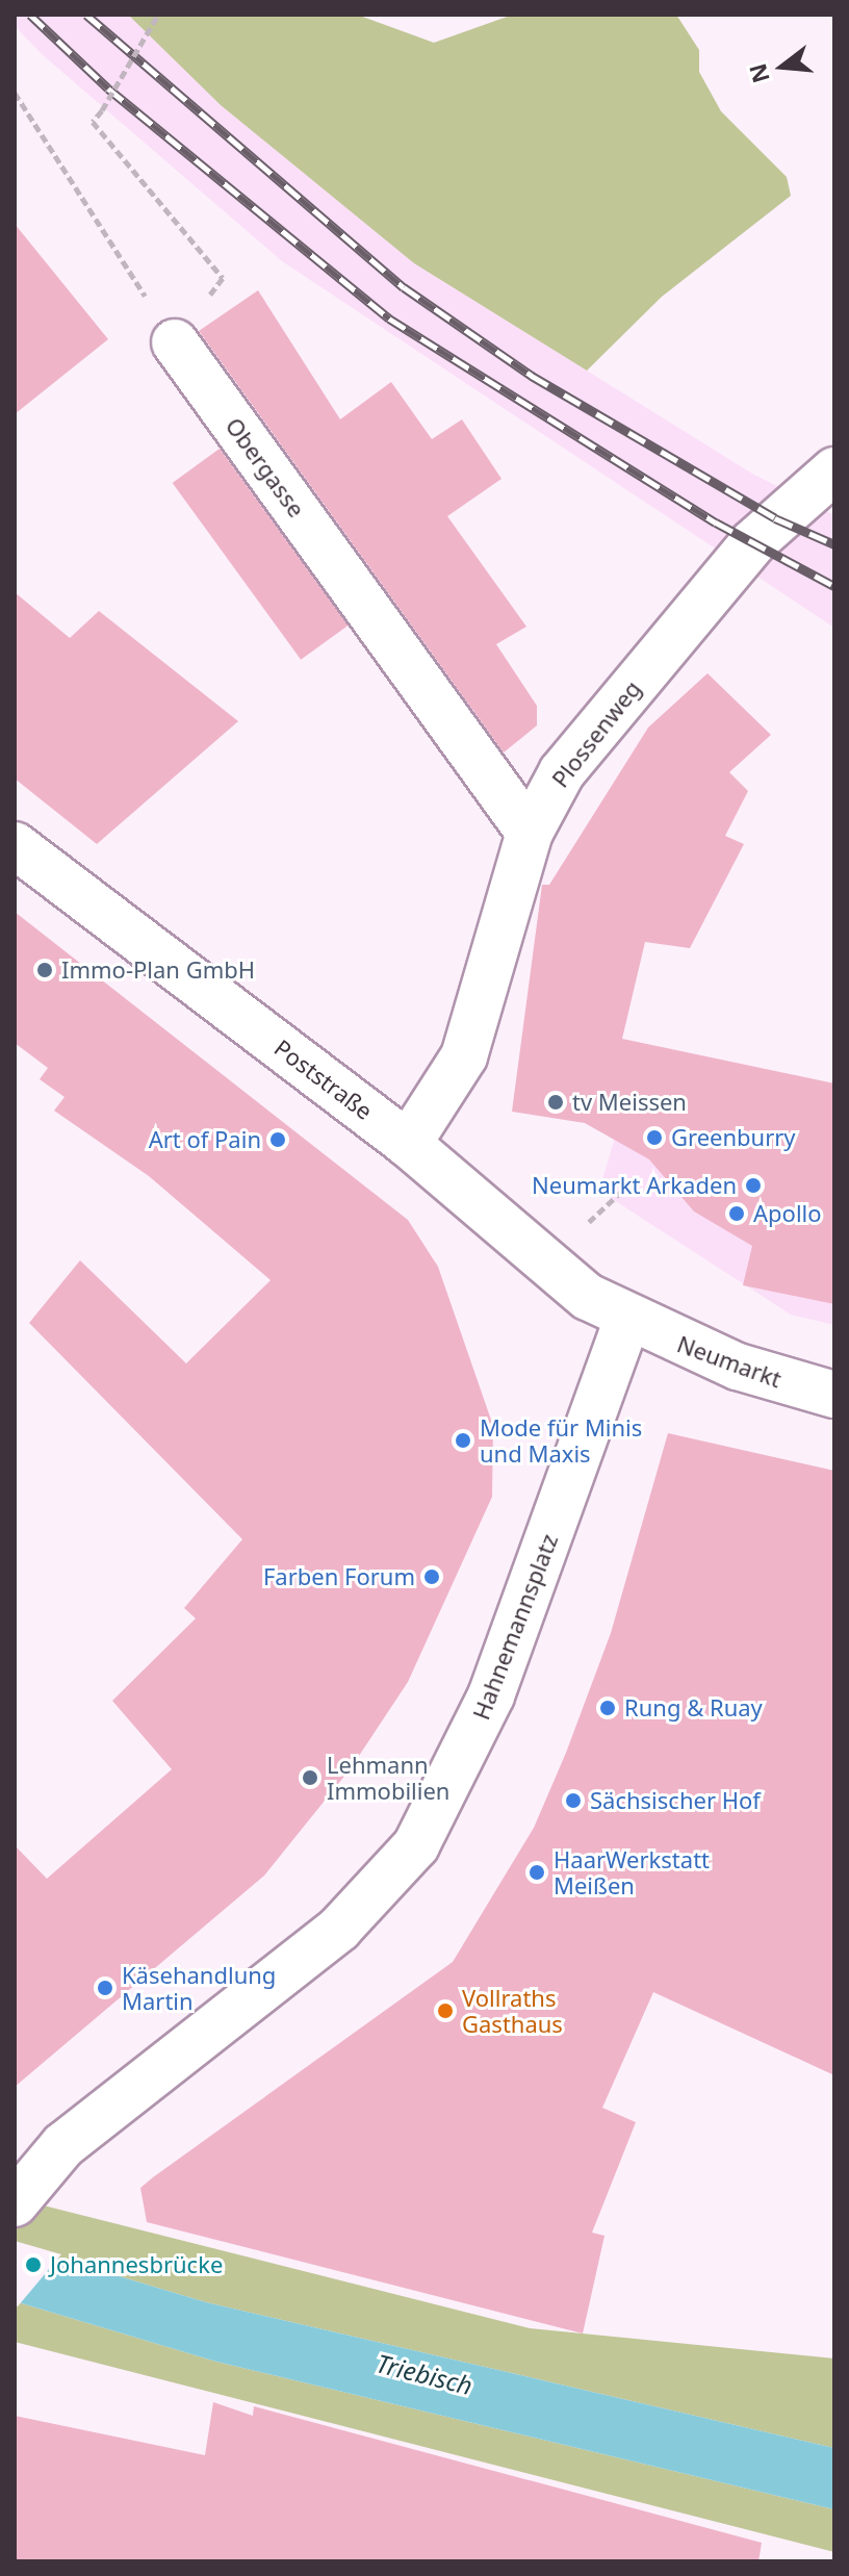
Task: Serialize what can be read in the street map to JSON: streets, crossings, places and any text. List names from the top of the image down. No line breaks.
{"streets":{"street":["Obergasse","Plossenweg","Poststraße","Neumarkt","Hahnemannsplatz"]},"crossings":[["Obergasse","Plossenweg"],["Plossenweg","Poststraße"],["Poststraße","Neumarkt"],["Poststraße","Hahnemannsplatz"],["Neumarkt","Hahnemannsplatz"]],"water":["Triebisch"],"places":["Immo-Plan GmbH","tv Meissen","Greenburry","Art of Pain","Neumarkt Arkaden","Apollo","Mode für Minis und Maxis","Farben Forum","Rung & Ruay","Lehmann Immobilien","Sächsischer Hof","HaarWerkstatt Meißen","Käsehandlung Martin","Vollraths Gasthaus","Johannesbrücke"],"north":"left"}
